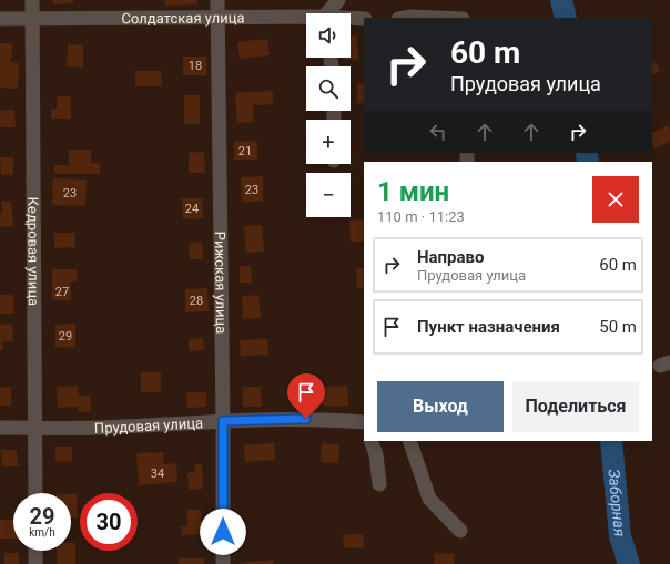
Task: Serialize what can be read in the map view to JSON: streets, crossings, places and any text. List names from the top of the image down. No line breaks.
{"streets":{"street":["Солдатская улица","Кедровая улица","Рижская улица","Прудовая улица"]},"crossings":[["Солдатская улица","Кедровая улица"],["Солдатская улица","Рижская улица"],["Кедровая улица","Прудовая улица"],["Рижская улица","Прудовая улица"]],"water":["Заборная"],"house_numbers":["18","21","23","23","24","27","28","29","34"],"page":{"map_buttons":["+","−"],"turn":["60 m","Прудовая улица"],"heading":["1 мин","110 m · 11:23"],"list":[{"name":"Направо","note":"Прудовая улица","value":"60 m"},{"name":"Пункт назначения","value":"50 m"}],"buttons":["Выход","Поделиться"],"speed":"29 km/h","limit":"30"}}
